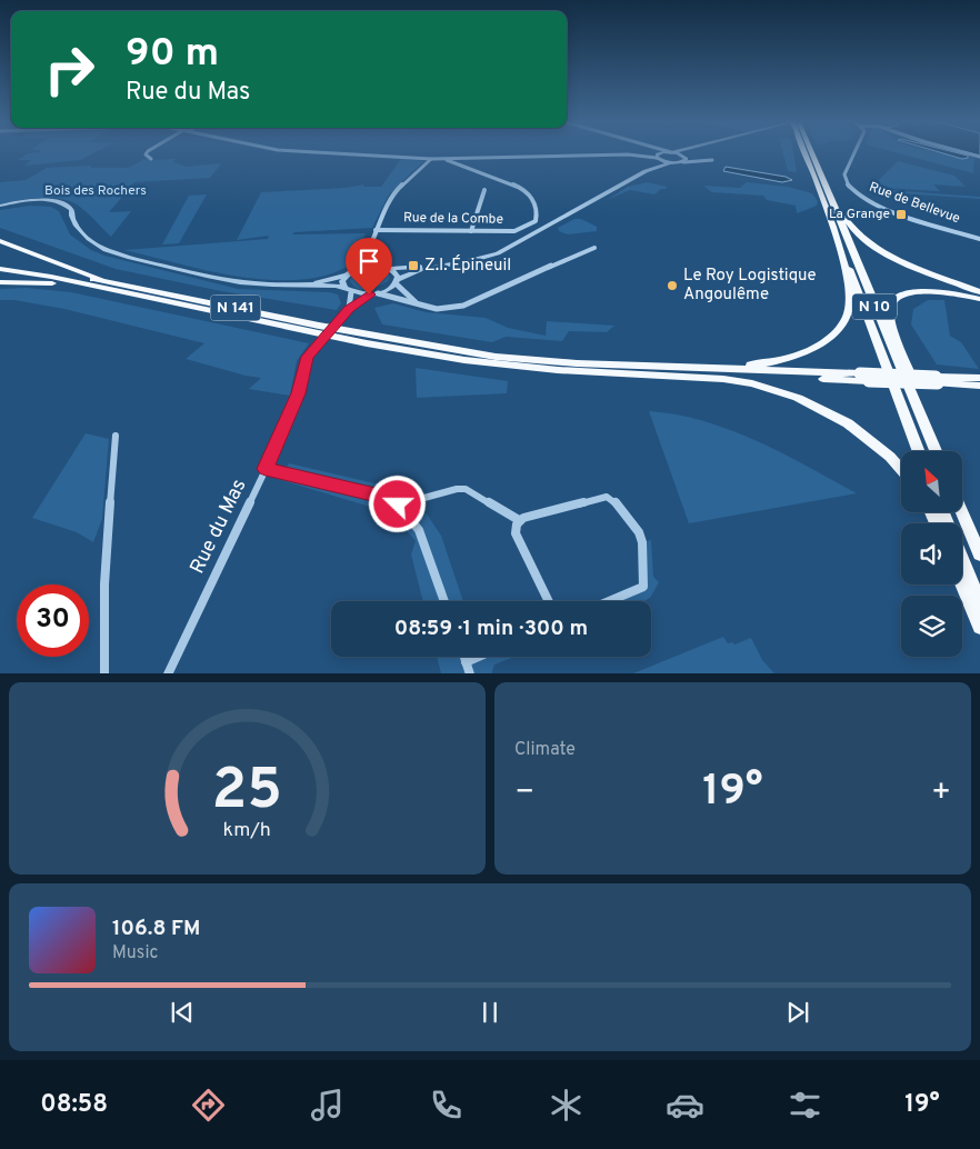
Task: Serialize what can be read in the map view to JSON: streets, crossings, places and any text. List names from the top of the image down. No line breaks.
{"streets":{"highway":["N 10","N 141"],"street":["Rue de Bellevue","Rue de la Combe","Rue du Mas"]},"parks":["Bois des Rochers"],"places":{"transit":["La Grange","Z.I. Épineuil"],"other":["Le Roy Logistique Angoulême"]},"north":"top left","page":{"turn":["90 m","Rue du Mas"],"limit":"30","trip":"08:59 · 1 min · 300 m","tile":"Climate","heat":["−","19°","+"],"song":["106.8 FM","Music"],"tabs":["08:58","19°"],"gauge":["25","km/h"]}}
